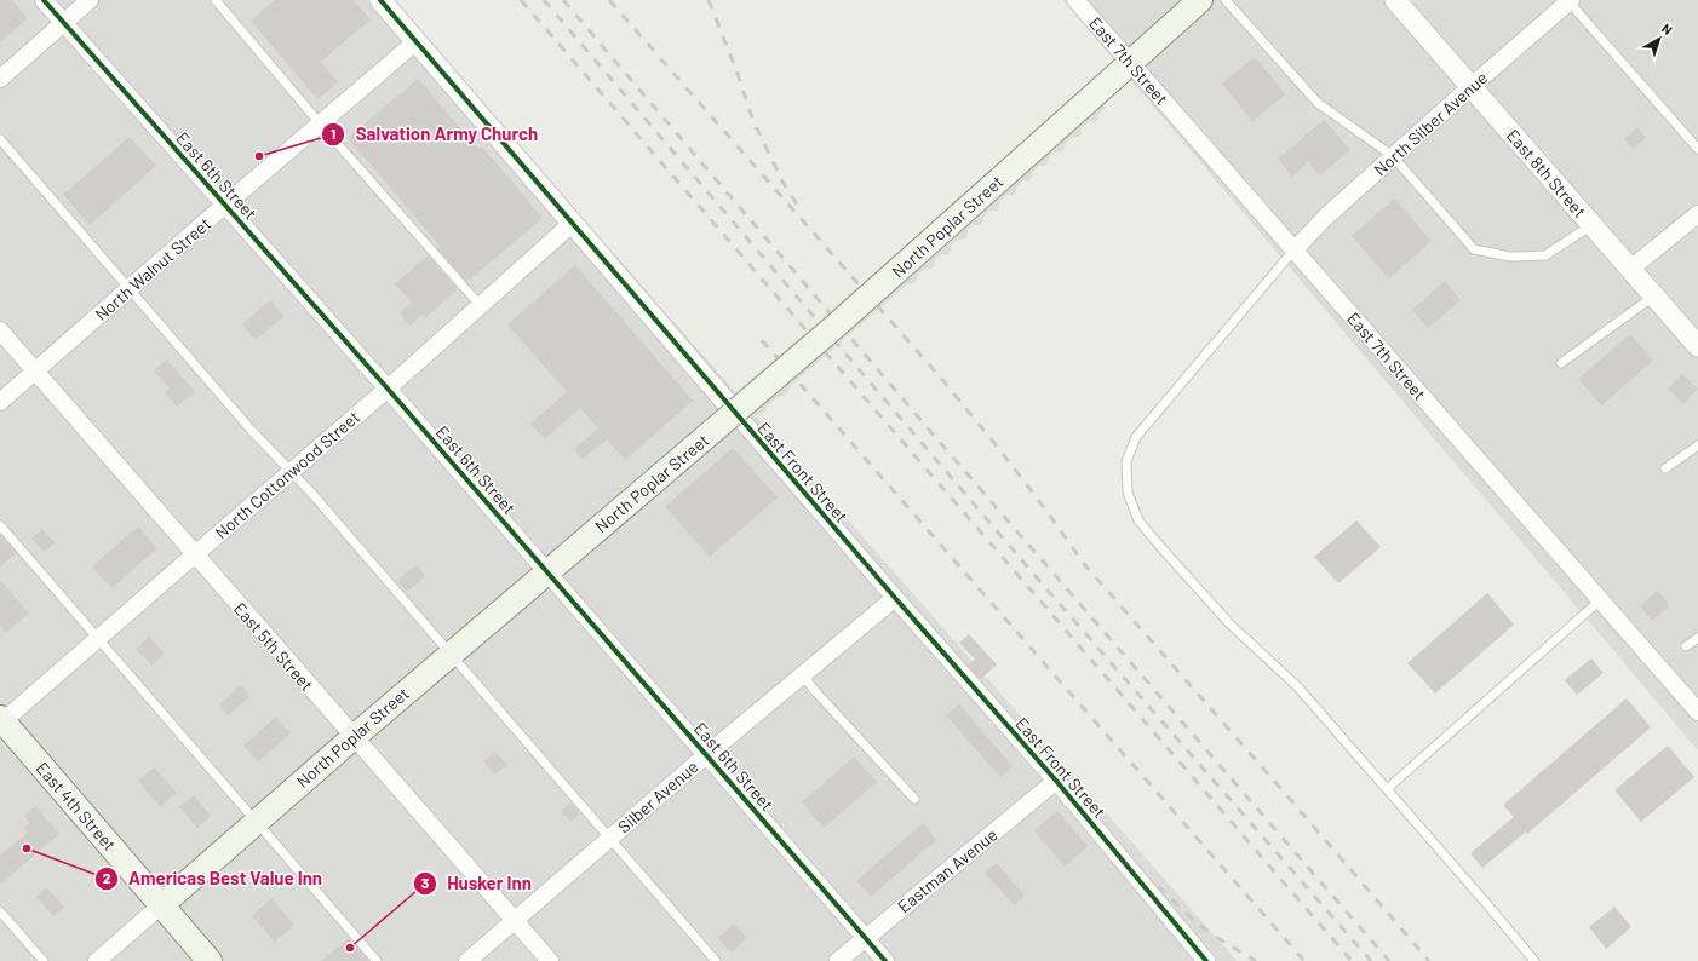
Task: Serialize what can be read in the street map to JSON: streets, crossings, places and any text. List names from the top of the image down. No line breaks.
{"streets":{"main road":["North Poplar Street","East 4th Street"],"street":["East 7th Street","North Silber Avenue","East 8th Street","East 6th Street","North Walnut Street","East Front Street","North Cottonwood Street","East 5th Street","Silber Avenue","Eastman Avenue"]},"crossings":[["East 7th Street","North Silber Avenue"],["East 7th Street","North Poplar Street"],["North Silber Avenue","East 8th Street"],["East 6th Street","North Poplar Street"],["East 6th Street","North Walnut Street"],["East 6th Street","North Cottonwood Street"],["East 6th Street","Silber Avenue"],["East 6th Street","Eastman Avenue"],["North Poplar Street","East 5th Street"],["North Poplar Street","East 4th Street"],["North Walnut Street","East Front Street"],["North Walnut Street","East 5th Street"],["East Front Street","North Cottonwood Street"],["East Front Street","Silber Avenue"],["East Front Street","Eastman Avenue"],["North Cottonwood Street","East 5th Street"],["North Cottonwood Street","East 4th Street"],["East 5th Street","Silber Avenue"]],"places":["Salvation Army Church","Americas Best Value Inn","Husker Inn"],"north":"top right"}
